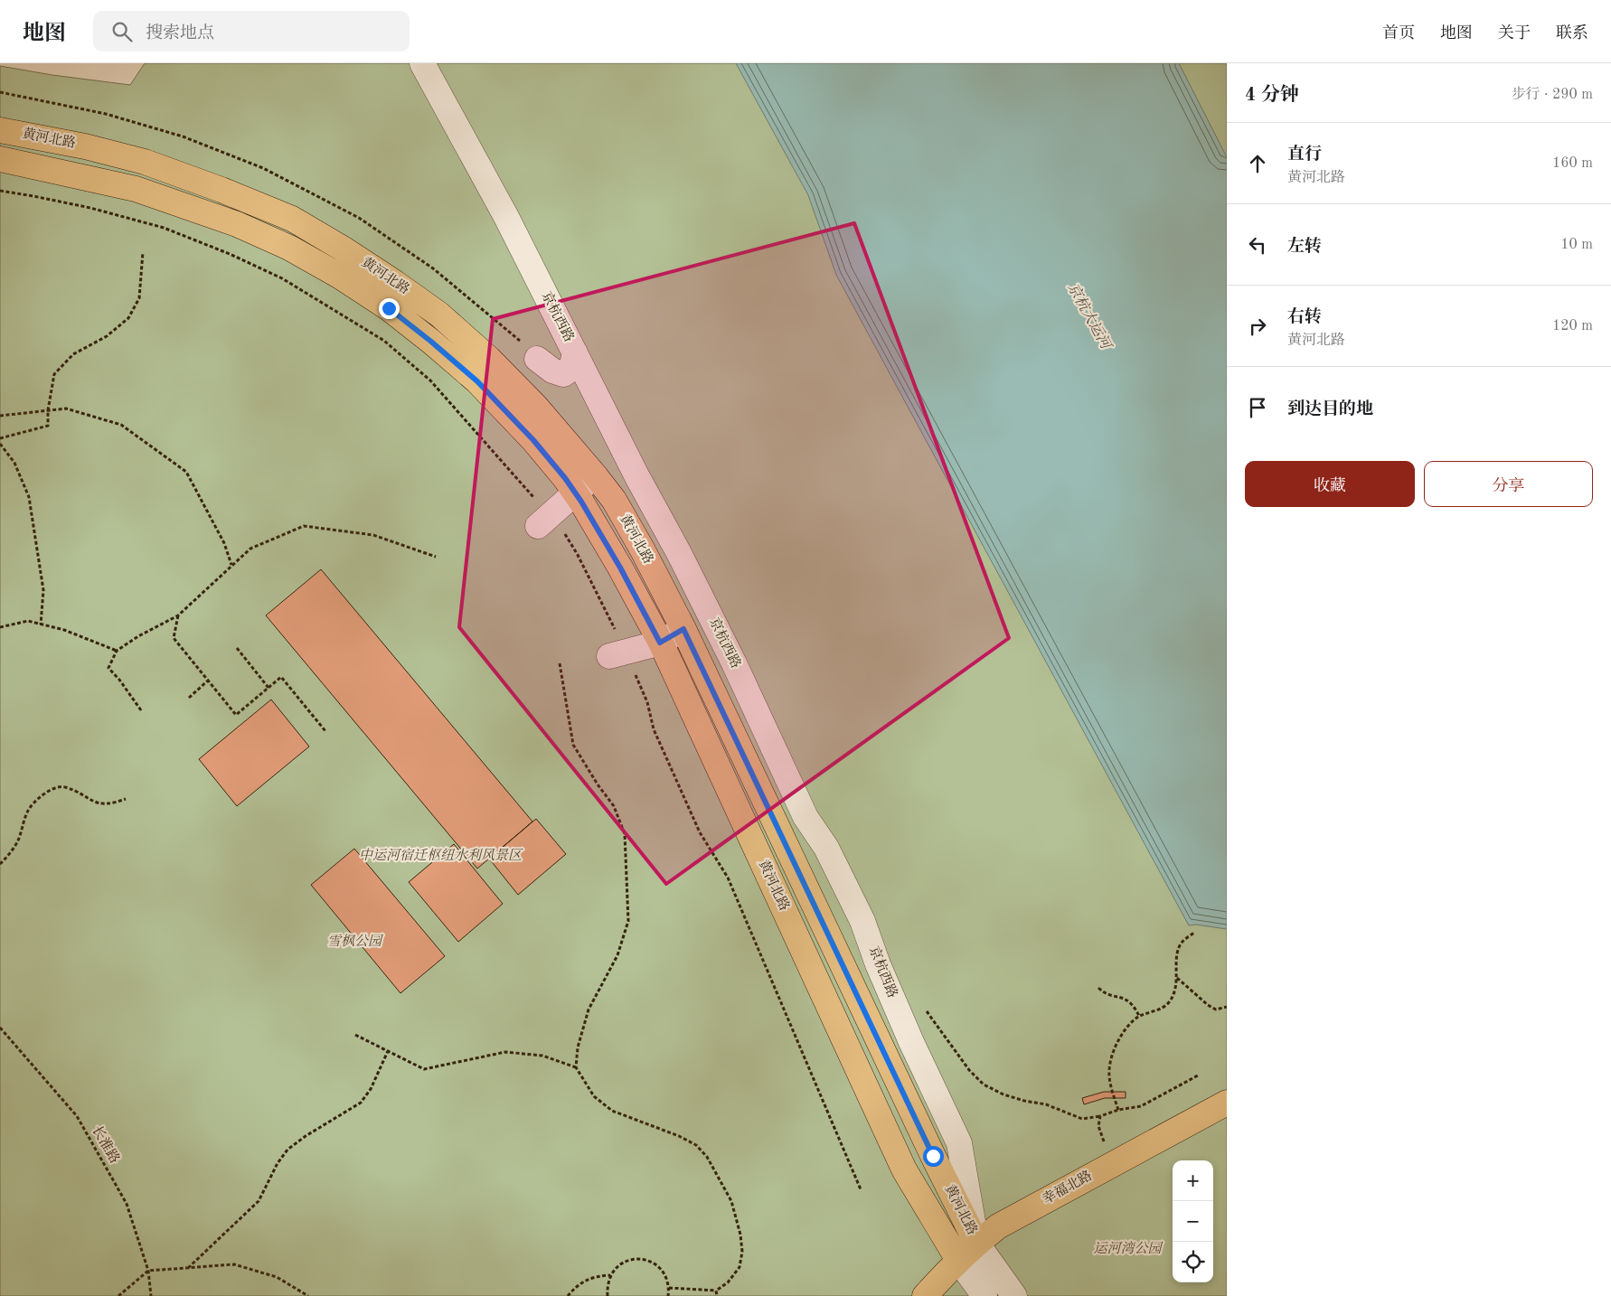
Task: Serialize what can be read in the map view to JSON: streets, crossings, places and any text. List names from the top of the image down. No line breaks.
{"streets":{"main road":["黄河北路","幸福北路"],"street":["京杭西路"],"path":["长淮路"]},"crossings":[["黄河北路","京杭西路"],["黄河北路","幸福北路"],["京杭西路","幸福北路"]],"water":["京杭大运河"],"parks":["中运河宿迁枢纽水利风景区","雪枫公园","运河湾公园"],"page":{"header":"地图","search":"搜索地点","nav":["首页","地图","关于","联系"],"heading":["4 分钟","步行 · 290 m"],"list":[["直行","黄河北路","160 m"],["左转","10 m"],["右转","黄河北路","120 m"],"到达目的地"],"buttons":["收藏","分享"],"map_buttons":["+","−"]}}
